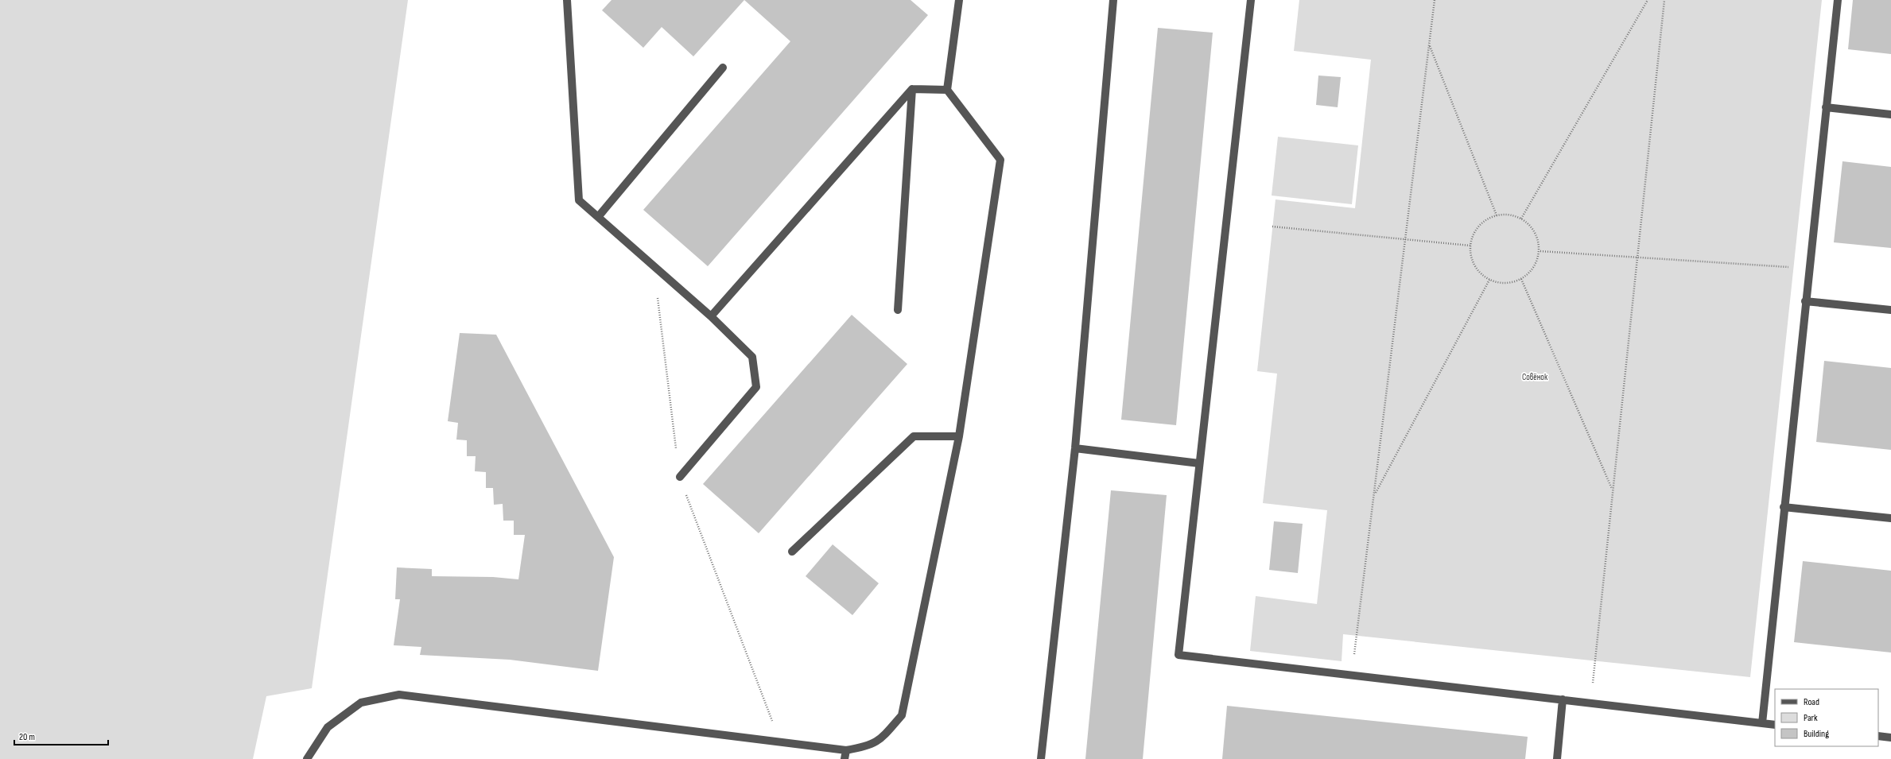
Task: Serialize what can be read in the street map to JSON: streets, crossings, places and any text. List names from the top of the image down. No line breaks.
{"parks":["Совёнок"],"legend":["Road","Park","Building"],"scale_bar":"20 m"}
